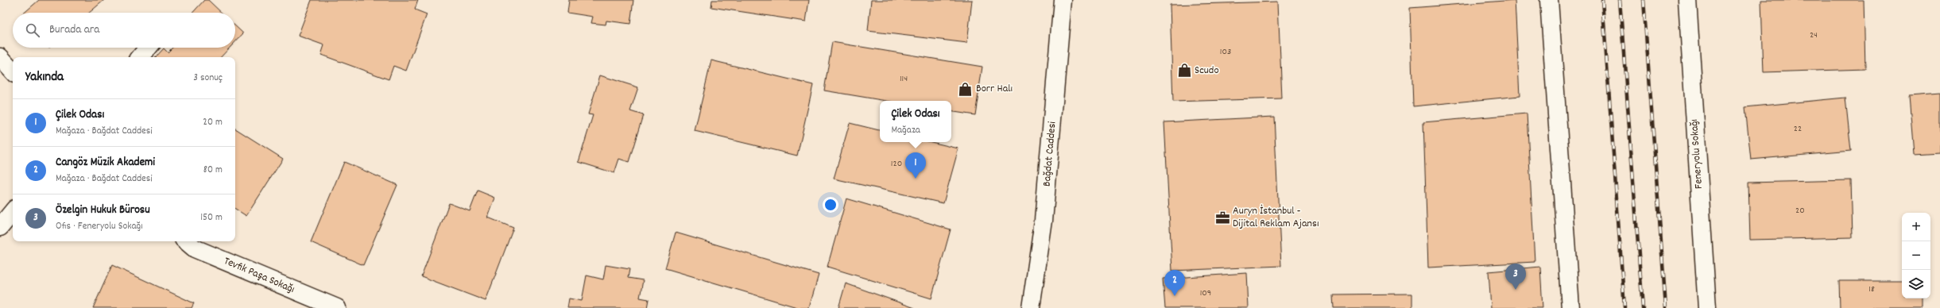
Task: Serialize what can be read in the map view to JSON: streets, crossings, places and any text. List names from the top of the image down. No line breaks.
{"streets":{"street":["Bağdat Caddesi","Feneryolu Sokağı","Tevfik Paşa Sokağı"]},"places":{"shop":["Scudo","Borr Halı"],"office":["Auryn İstanbul - Dijital Reklam Ajansı"]},"house_numbers":["24","103","114","22","120","20","18","109"],"page":{"search":"Burada ara","heading":["Yakında","3 sonuç"],"list":[{"mark":"1","name":"Çilek Odası","note":"Mağaza · Bağdat Caddesi","value":"20 m"},{"mark":"2","name":"Cangöz Müzik Akademi","note":"Mağaza · Bağdat Caddesi","value":"80 m"},{"mark":"3","name":"Özelgin Hukuk Bürosu","note":"Ofis · Feneryolu Sokağı","value":"150 m"}],"popup":["Çilek Odası","Mağaza"],"pins":["1","3","2"],"map_buttons":["+","−"]}}
